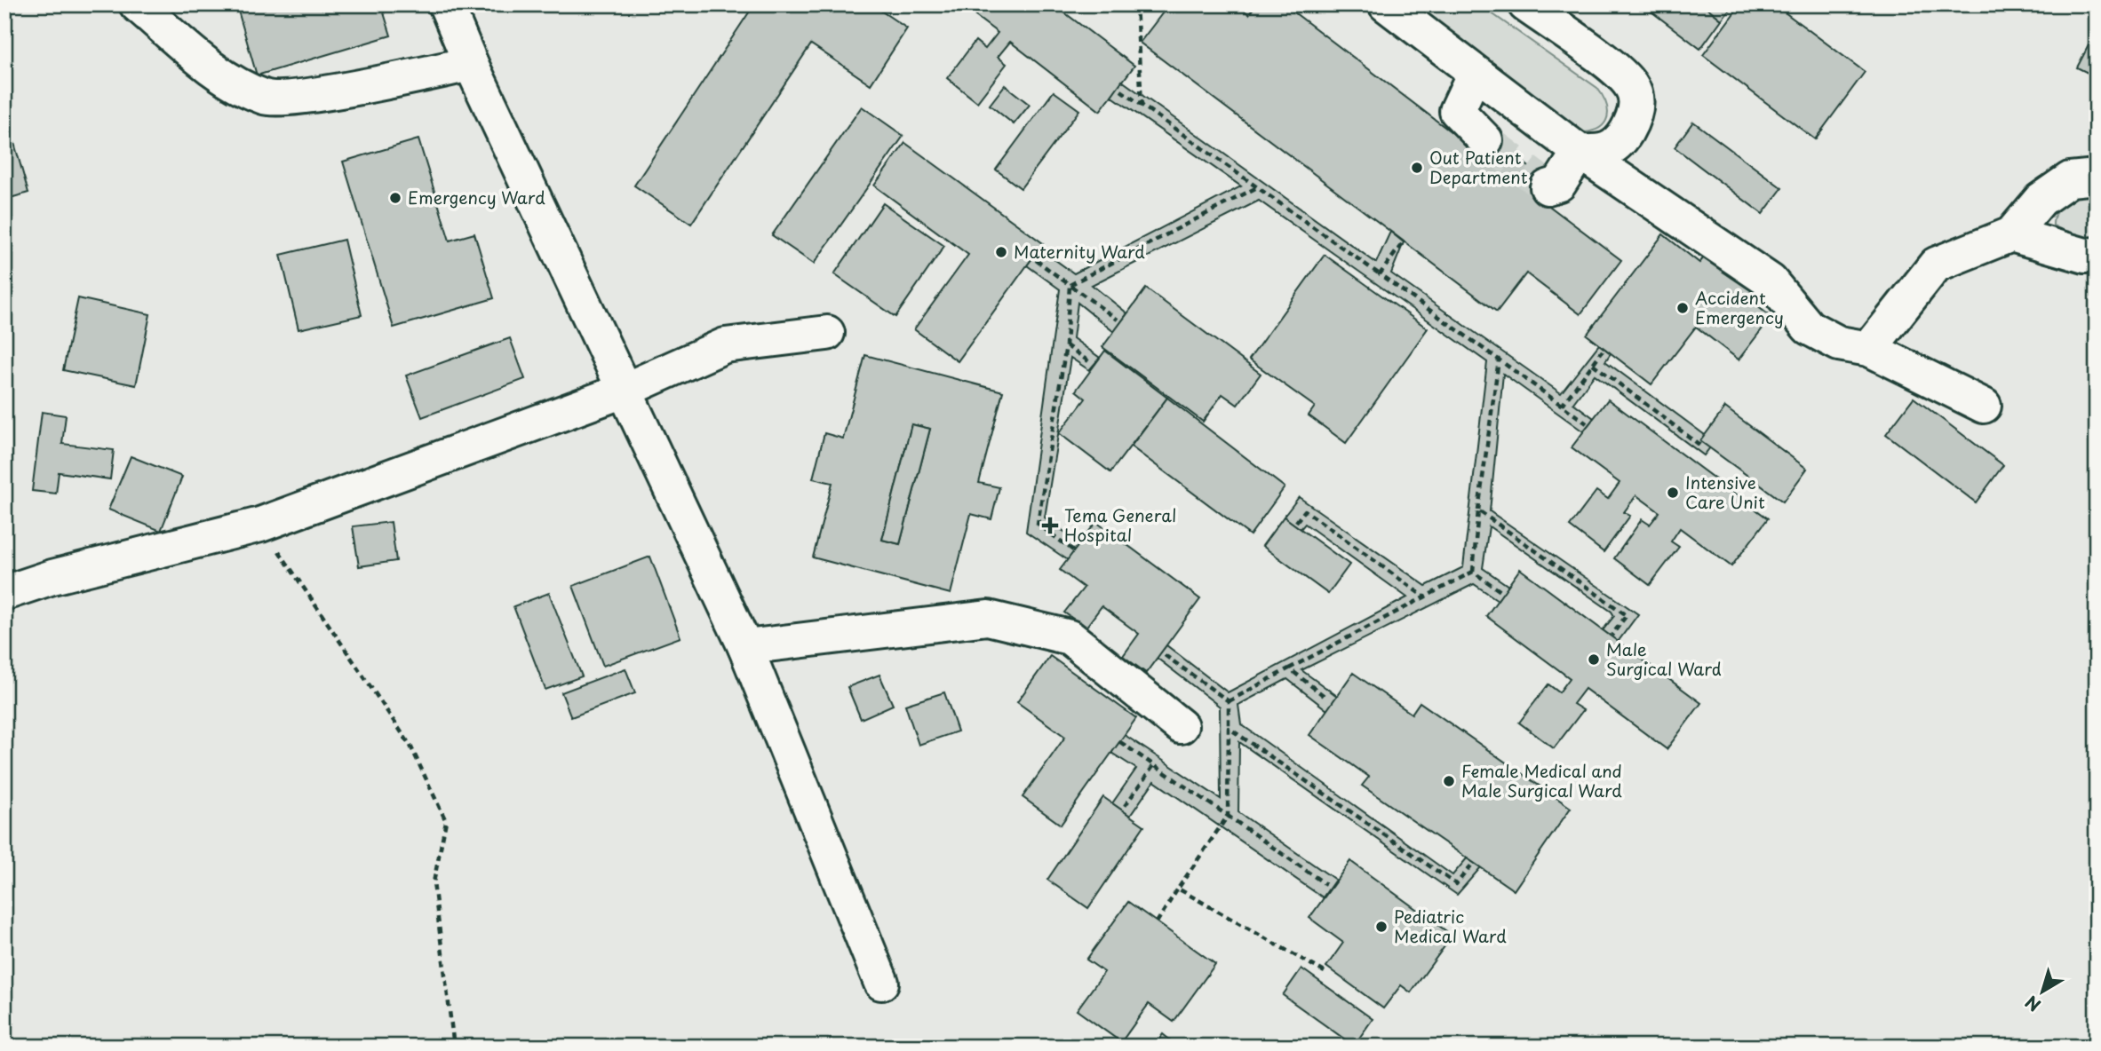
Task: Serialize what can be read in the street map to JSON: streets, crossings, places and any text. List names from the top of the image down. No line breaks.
{"places":{"other":["Out Patient Department","Emergency Ward","Maternity Ward","Accident Emergency","Intensive Care Unit","Male Surgical Ward","Female Medical and Male Surgical Ward","Pediatric Medical Ward"],"health":["Tema General Hospital"]},"north":"bottom left"}
